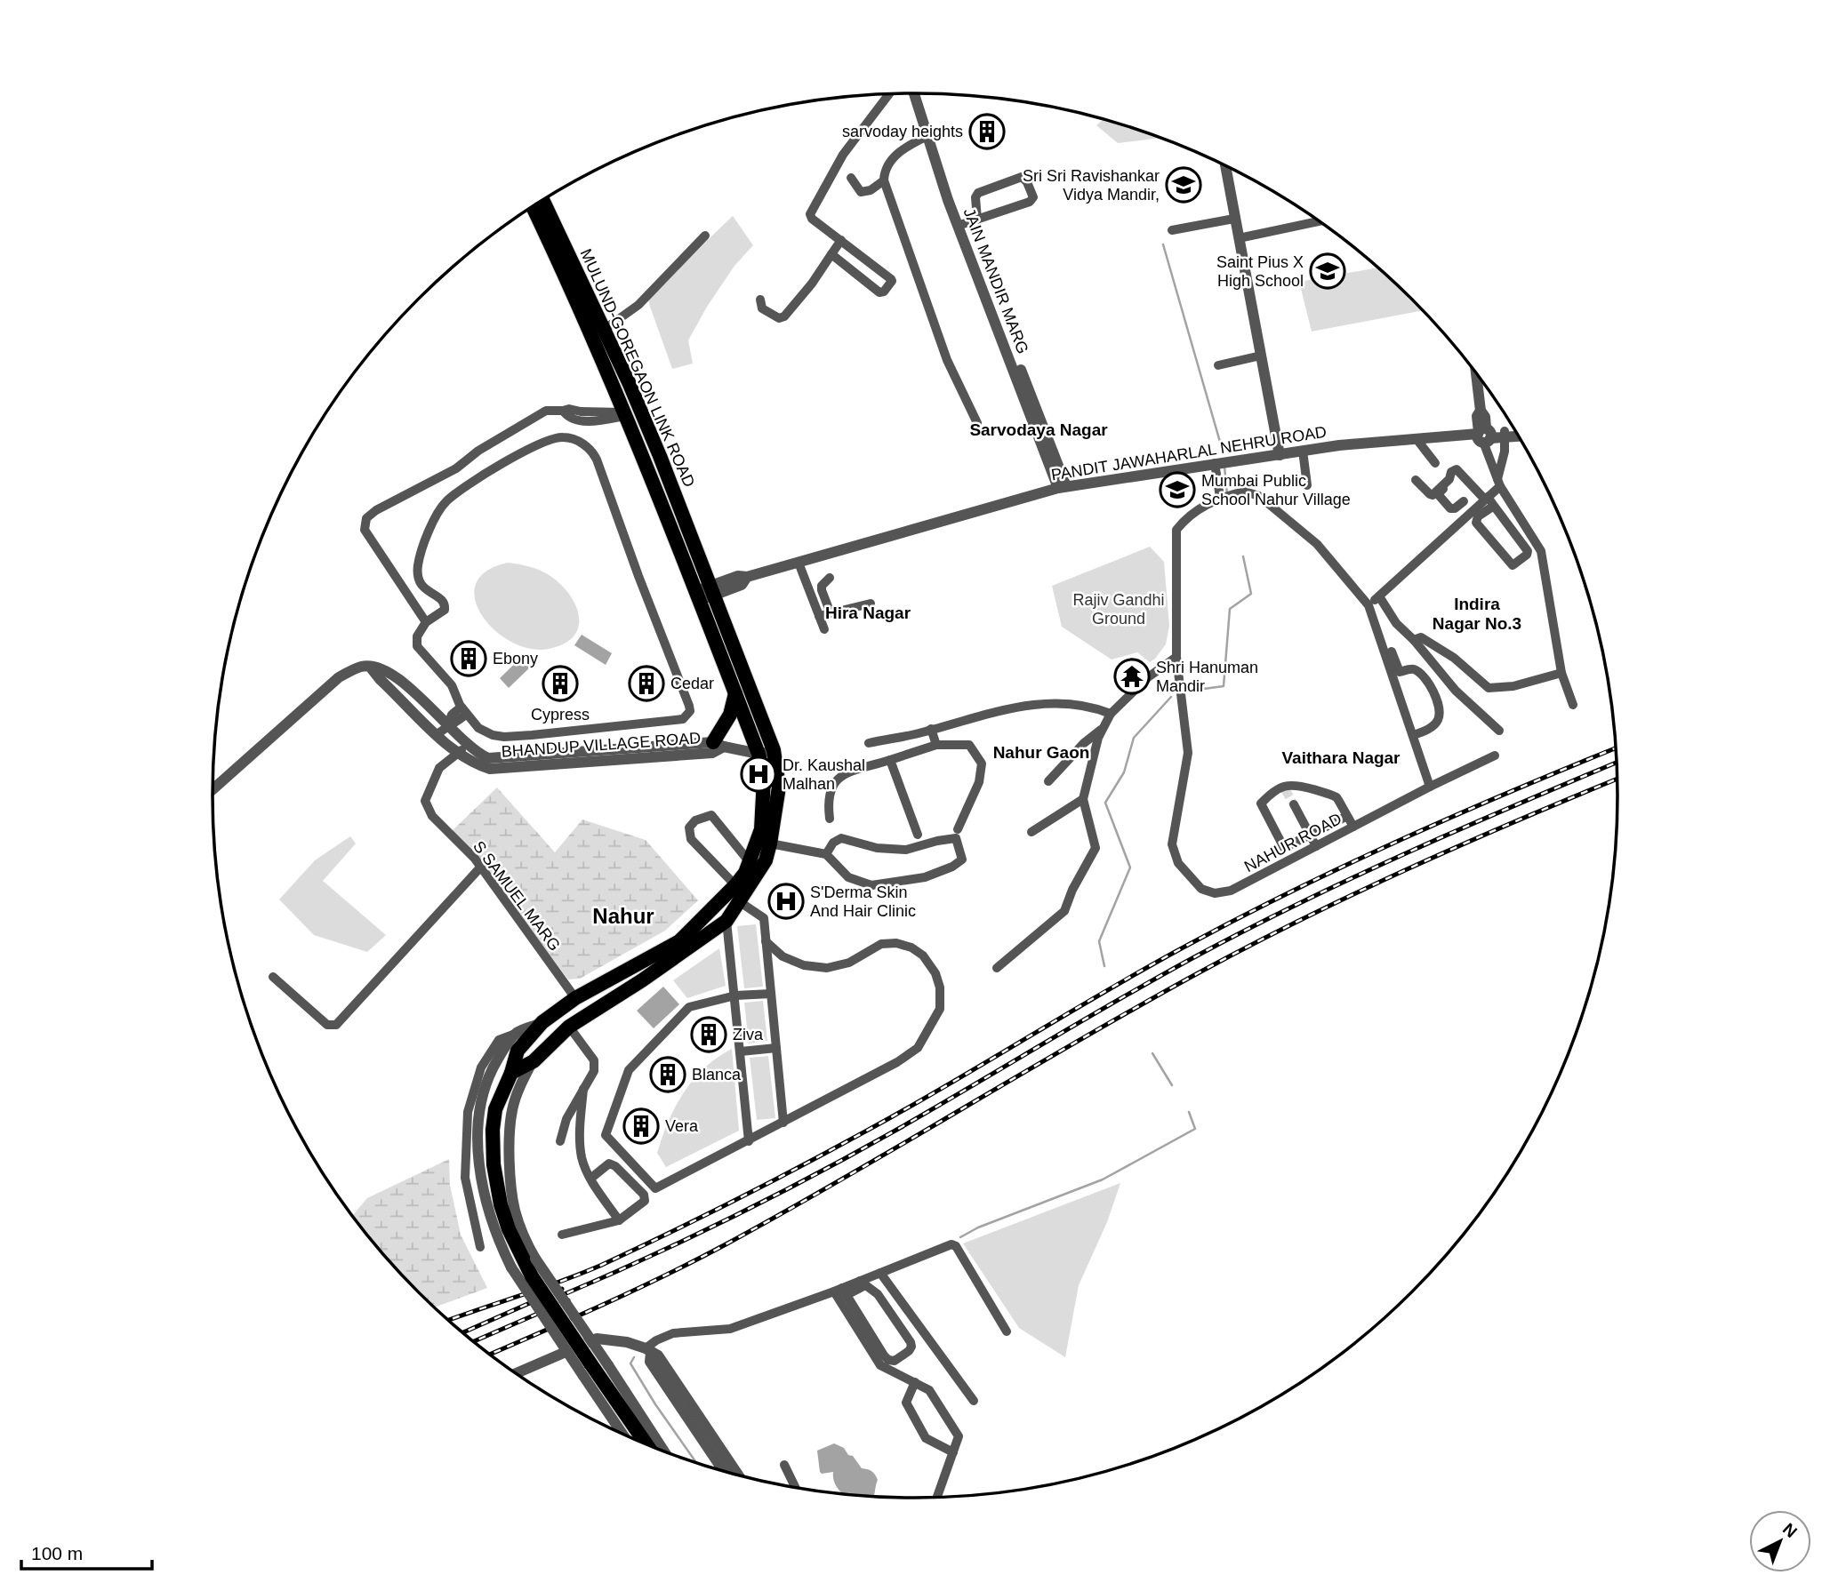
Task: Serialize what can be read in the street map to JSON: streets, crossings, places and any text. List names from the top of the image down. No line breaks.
{"streets":{"main road":["MULUND-GOREGAON LINK ROAD"],"street":["JAIN MANDIR MARG","PANDIT JAWAHARLAL NEHRU ROAD","BHANDUP VILLAGE ROAD","NAHUR ROAD","S SAMUEL MARG"]},"crossings":[["JAIN MANDIR MARG","PANDIT JAWAHARLAL NEHRU ROAD"],["MULUND-GOREGAON LINK ROAD","PANDIT JAWAHARLAL NEHRU ROAD"],["MULUND-GOREGAON LINK ROAD","BHANDUP VILLAGE ROAD"],["MULUND-GOREGAON LINK ROAD","S SAMUEL MARG"],["BHANDUP VILLAGE ROAD","S SAMUEL MARG"]],"districts":["Sarvodaya Nagar","Indira Nagar No.3","Hira Nagar","Nahur Gaon","Vaithara Nagar","Nahur"],"parks":["Rajiv Gandhi Ground"],"places":{"building":["sarvoday heights","Ebony","Cypress","Cedar","Ziva","Blanca","Vera"],"school or university":["Sri Sri Ravishankar Vidya Mandir,","Saint Pius X High School","Mumbai Public School Nahur Village"],"temple":["Shri Hanuman Mandir"],"hospital":["Dr. Kaushal Malhan","S'Derma Skin And Hair Clinic"]},"scale_bar":"100 m","north":"top right"}
